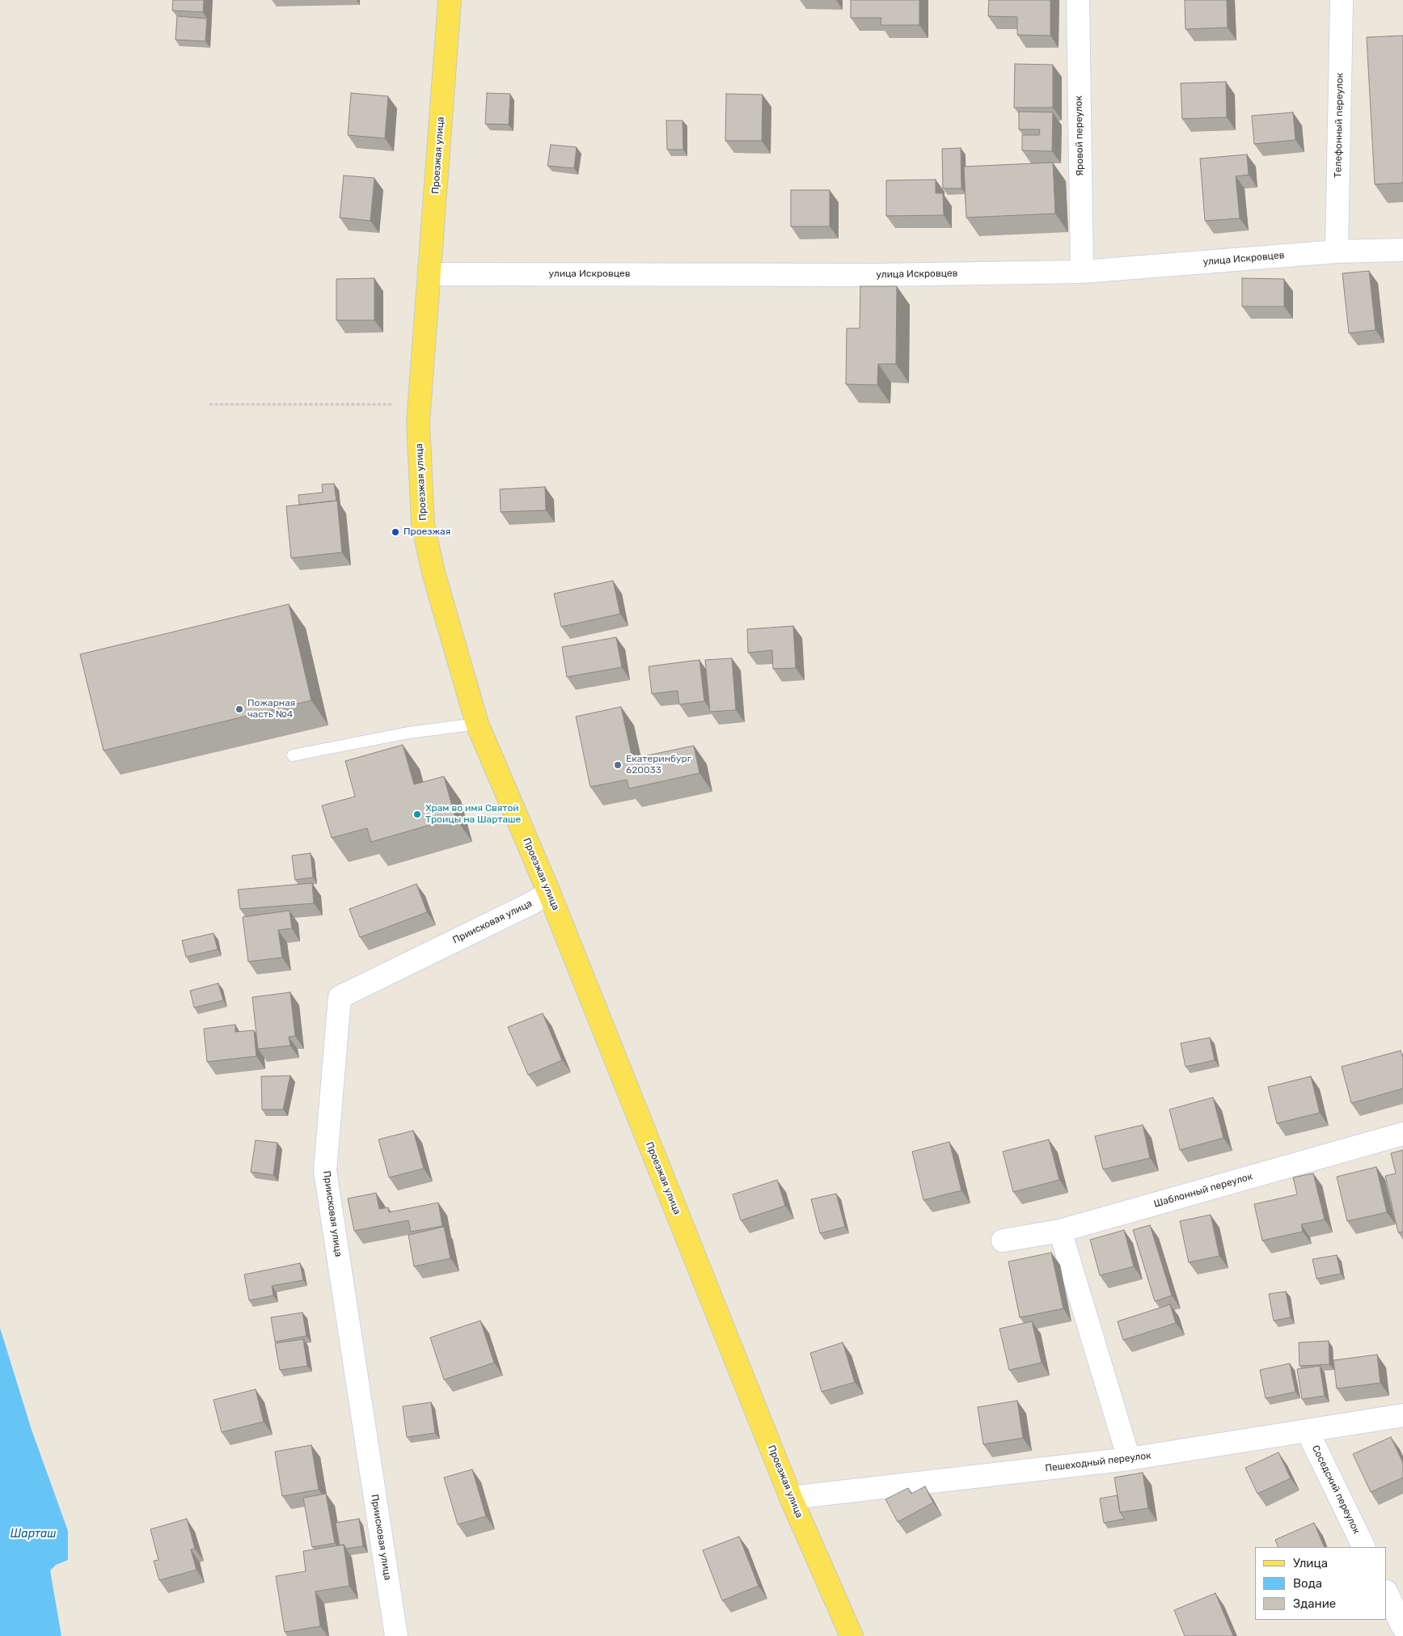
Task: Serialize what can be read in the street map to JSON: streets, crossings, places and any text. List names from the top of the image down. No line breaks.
{"streets":{"main road":["Проезжая улица"],"street":["Телефонный переулок","Яровой переулок","улица Искровцев","Приисковая улица","Шаблонный переулок","Пешеходный переулок","Соседский переулок"]},"crossings":[["Телефонный переулок","улица Искровцев"],["Яровой переулок","улица Искровцев"],["Проезжая улица","улица Искровцев"],["Проезжая улица","Приисковая улица"],["Проезжая улица","Пешеходный переулок"],["Пешеходный переулок","Соседский переулок"]],"water":["Шарташ"],"places":["Проезжая","Пожарная часть №4","Екатеринбург 620033","Храм во имя Святой Троицы на Шарташе"],"legend":["Улица","Вода","Здание"]}
